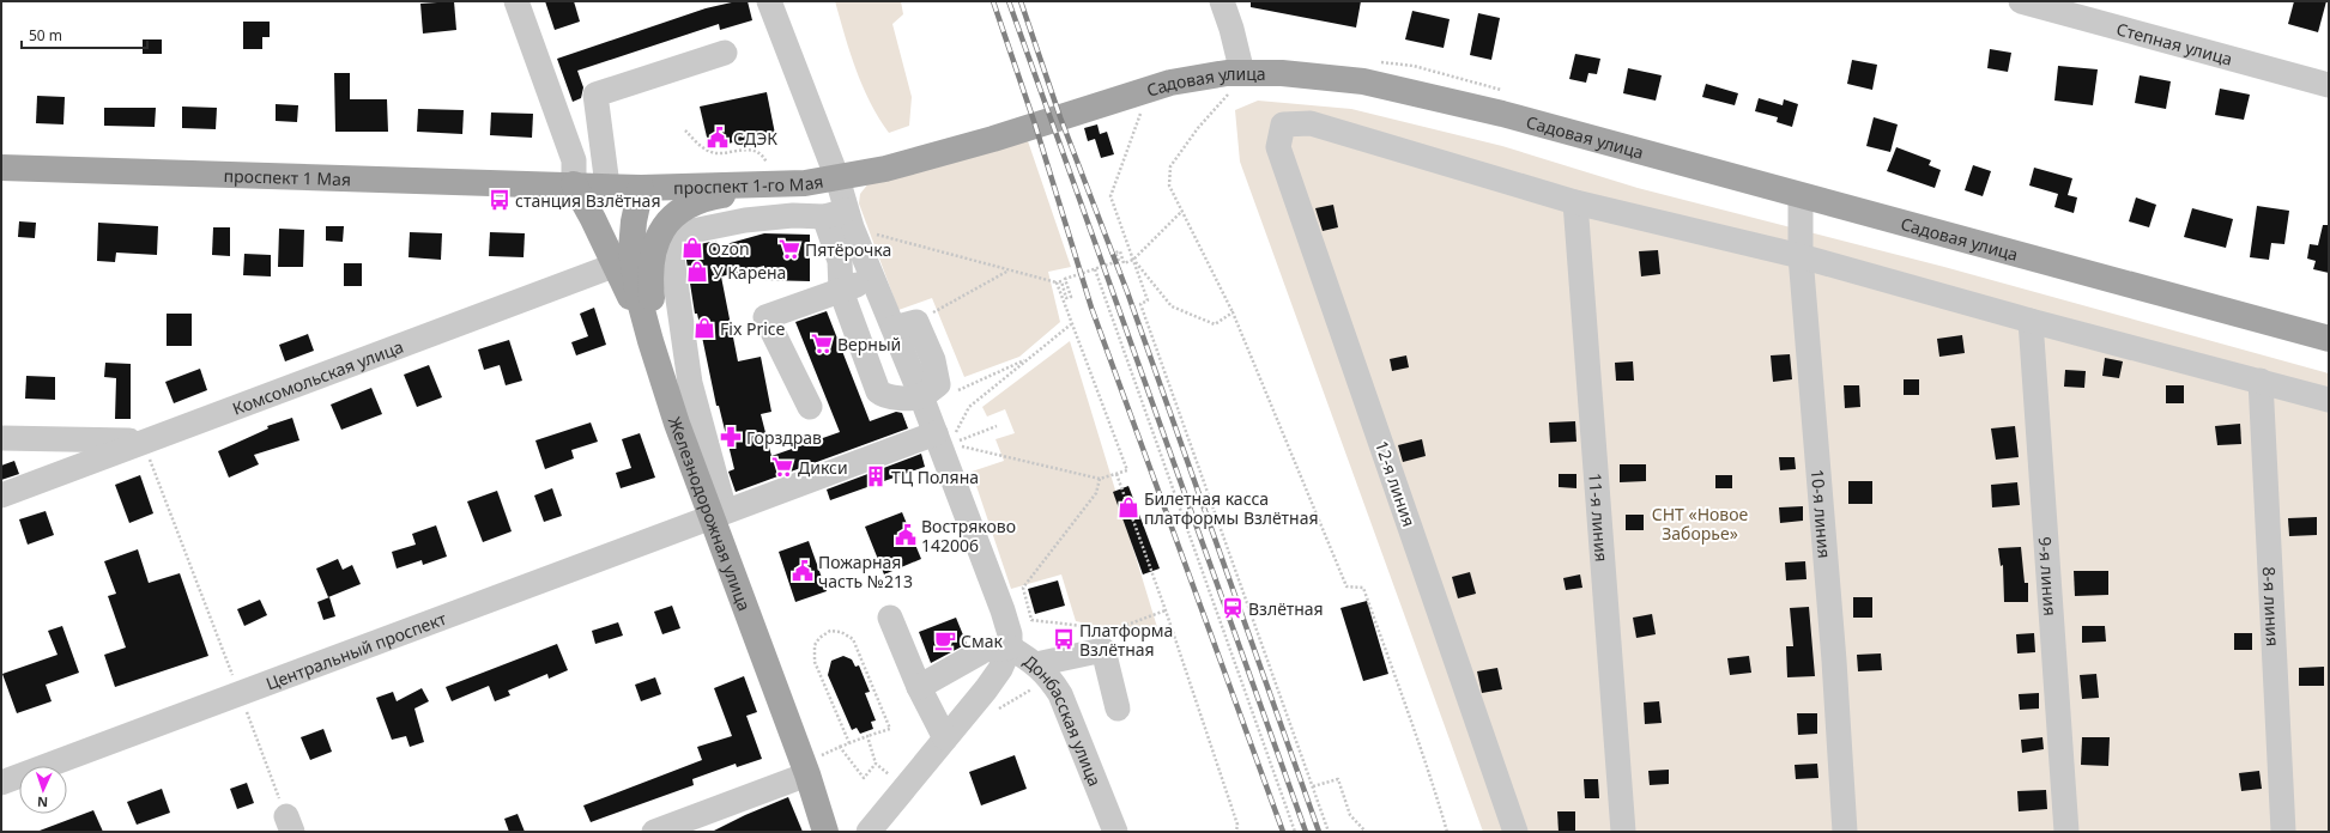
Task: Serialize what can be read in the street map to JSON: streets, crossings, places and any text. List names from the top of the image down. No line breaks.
{"streets":{"main road":["Садовая улица","проспект 1 Мая","проспект 1-го Мая","Железнодорожная улица"],"street":["Степная улица","Комсомольская улица","12-я линия","10-я линия","11-я линия","9-я линия","8-я линия","Центральный проспект","Донбасская улица"]},"crossings":[["Садовая улица","проспект 1-го Мая"],["Садовая улица","10-я линия"],["Садовая улица","Донбасская улица"],["проспект 1 Мая","проспект 1-го Мая"],["проспект 1-го Мая","Железнодорожная улица"],["проспект 1-го Мая","Донбасская улица"],["Комсомольская улица","Железнодорожная улица"],["12-я линия","11-я линия"],["Железнодорожная улица","Центральный проспект"],["Центральный проспект","Донбасская улица"]],"parks":["СНТ «Новое Заборье»"],"places":{"public building":["СДЭК","Востряково 142006","Пожарная часть №213"],"bus stop":["станция Взлётная","Платформа Взлётная"],"shop":["Ozon","У Карена","Fix Price","Билетная касса платформы Взлётная"],"supermarket":["Пятёрочка","Верный","Дикси"],"pharmacy":["Горздрав"],"building":["ТЦ Поляна"],"station":["Взлётная"],"cafe":["Смак"]},"scale_bar":"50 m","north":"bottom"}
